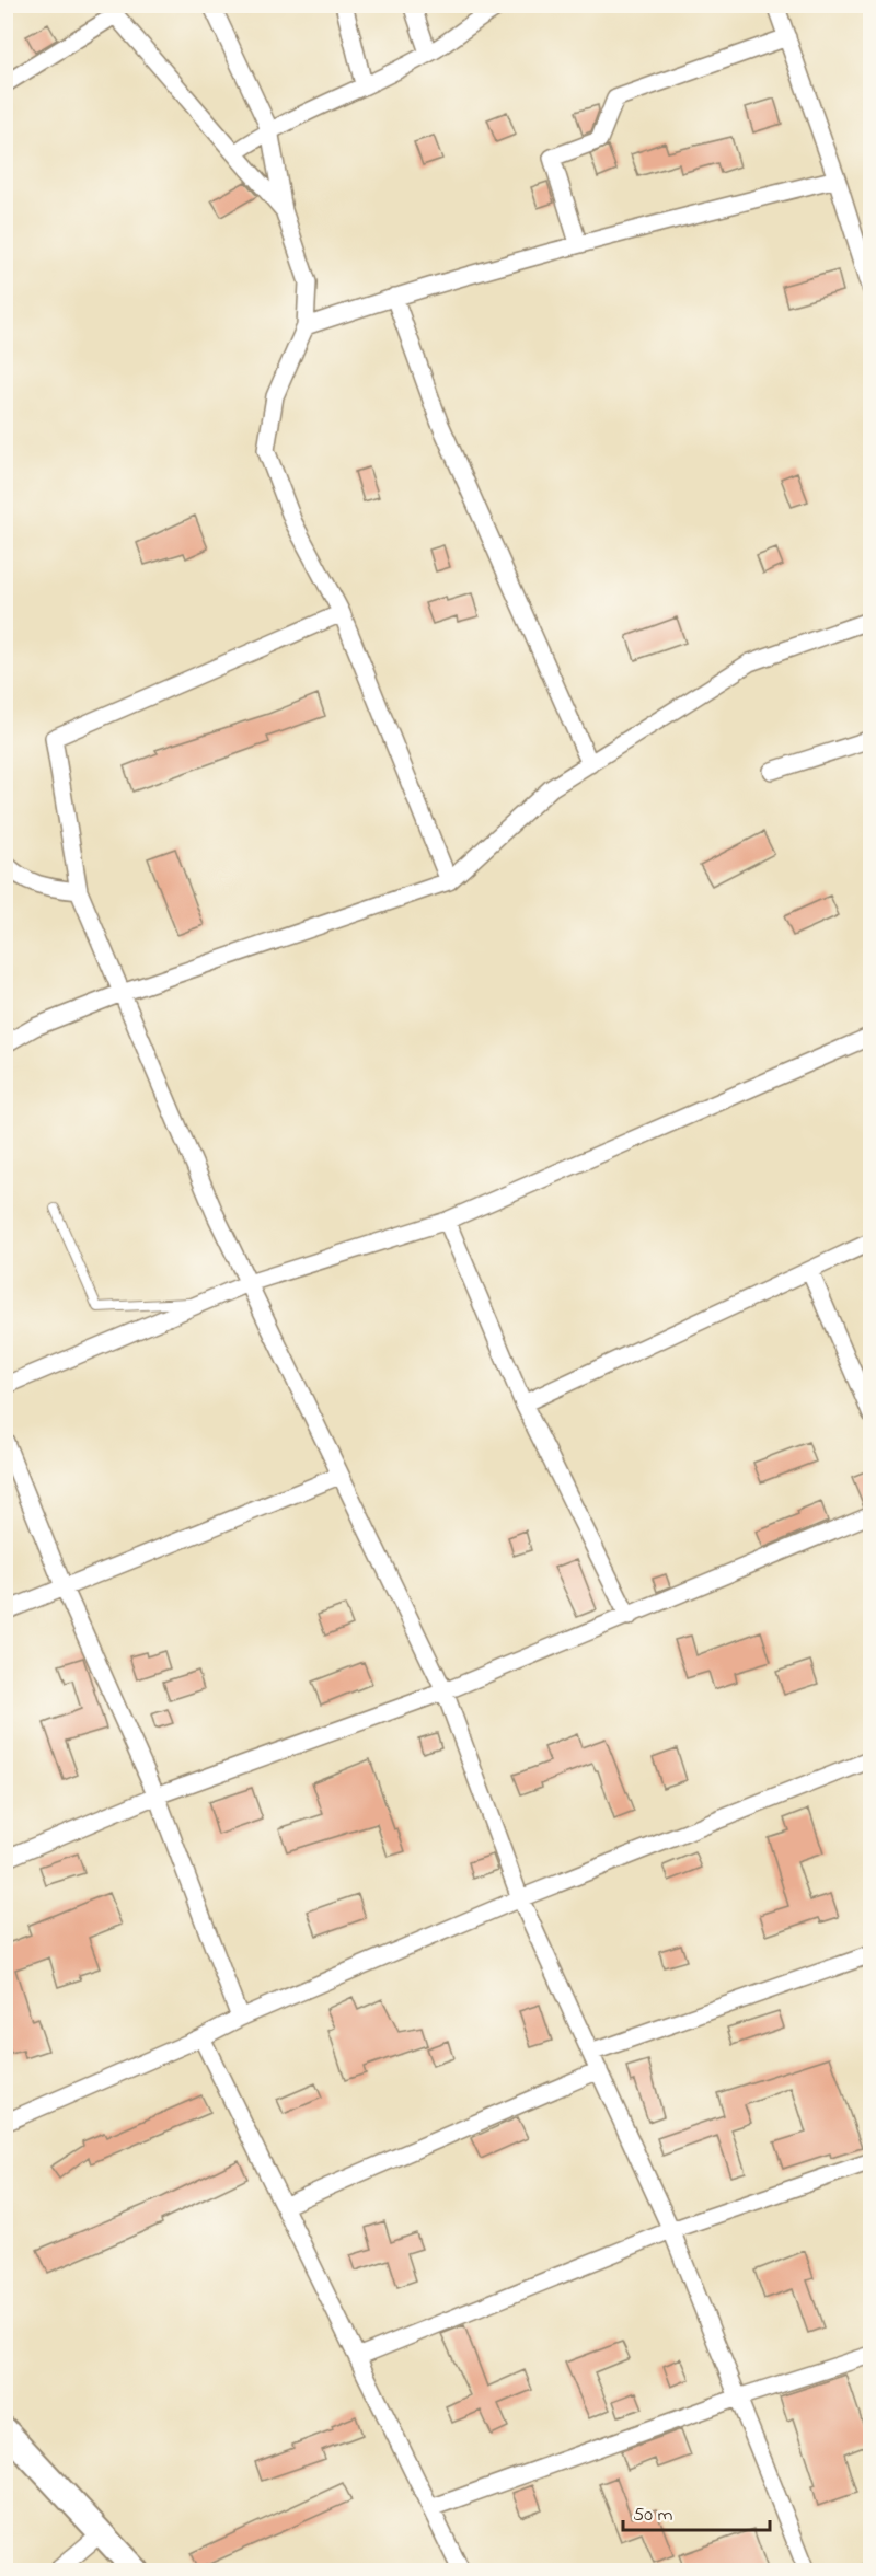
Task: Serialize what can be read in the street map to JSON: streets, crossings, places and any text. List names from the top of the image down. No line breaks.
{"scale_bar":"50 m"}
